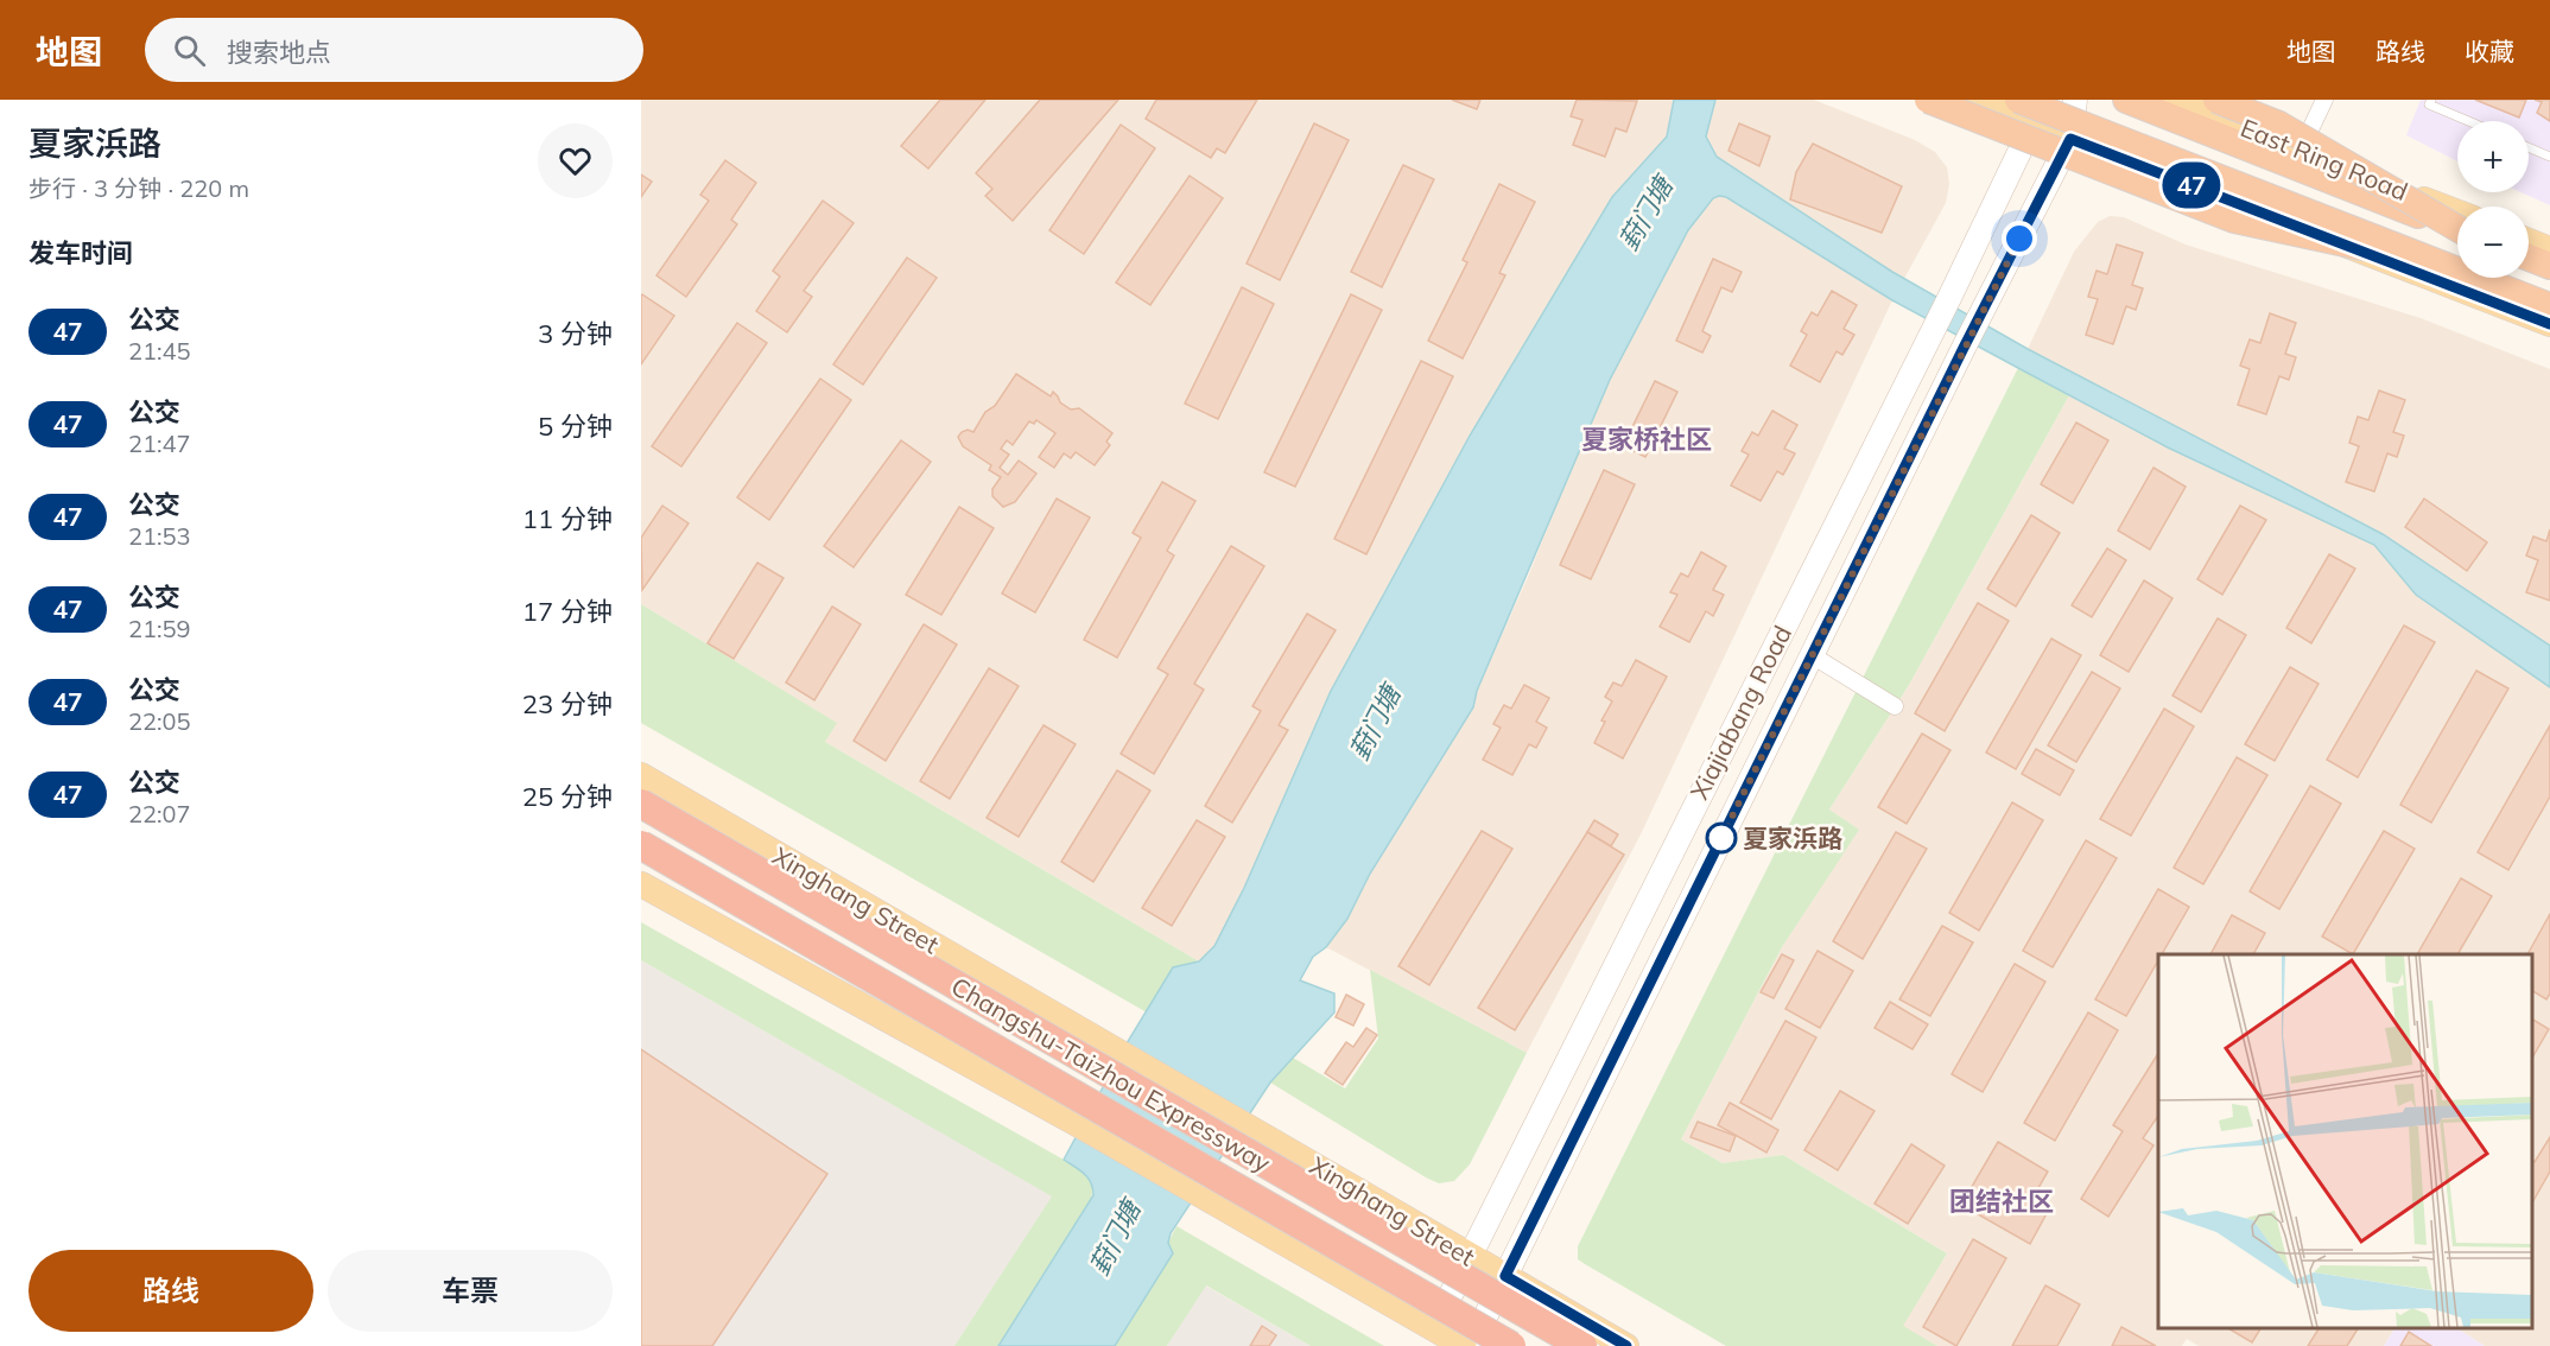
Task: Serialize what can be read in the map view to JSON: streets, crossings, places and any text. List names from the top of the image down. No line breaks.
{"streets":{"highway":["Changshu-Taizhou Expressway"],"main road":["East Ring Road","Xiajiabang Road","Xinghang Street"]},"crossings":[["Xiajiabang Road","Xinghang Street"]],"districts":["夏家桥社区","团结社区"],"water":["葑门塘"],"places":["夏家浜路"],"lines":["bus line 47"],"page":{"header":"地图","search":"搜索地点","nav":["地图","路线","收藏"],"heading":[["夏家浜路","步行 · 3 分钟 · 220 m"],"发车时间"],"on_map":"47","map_buttons":["+","−"],"list":[{"mark":"47","name":"公交","note":"21:45","value":"3 分钟"},{"mark":"47","name":"公交","note":"21:47","value":"5 分钟"},{"mark":"47","name":"公交","note":"21:53","value":"11 分钟"},{"mark":"47","name":"公交","note":"21:59","value":"17 分钟"},{"mark":"47","name":"公交","note":"22:05","value":"23 分钟"},{"mark":"47","name":"公交","note":"22:07","value":"25 分钟"}],"buttons":["路线","车票"]}}
